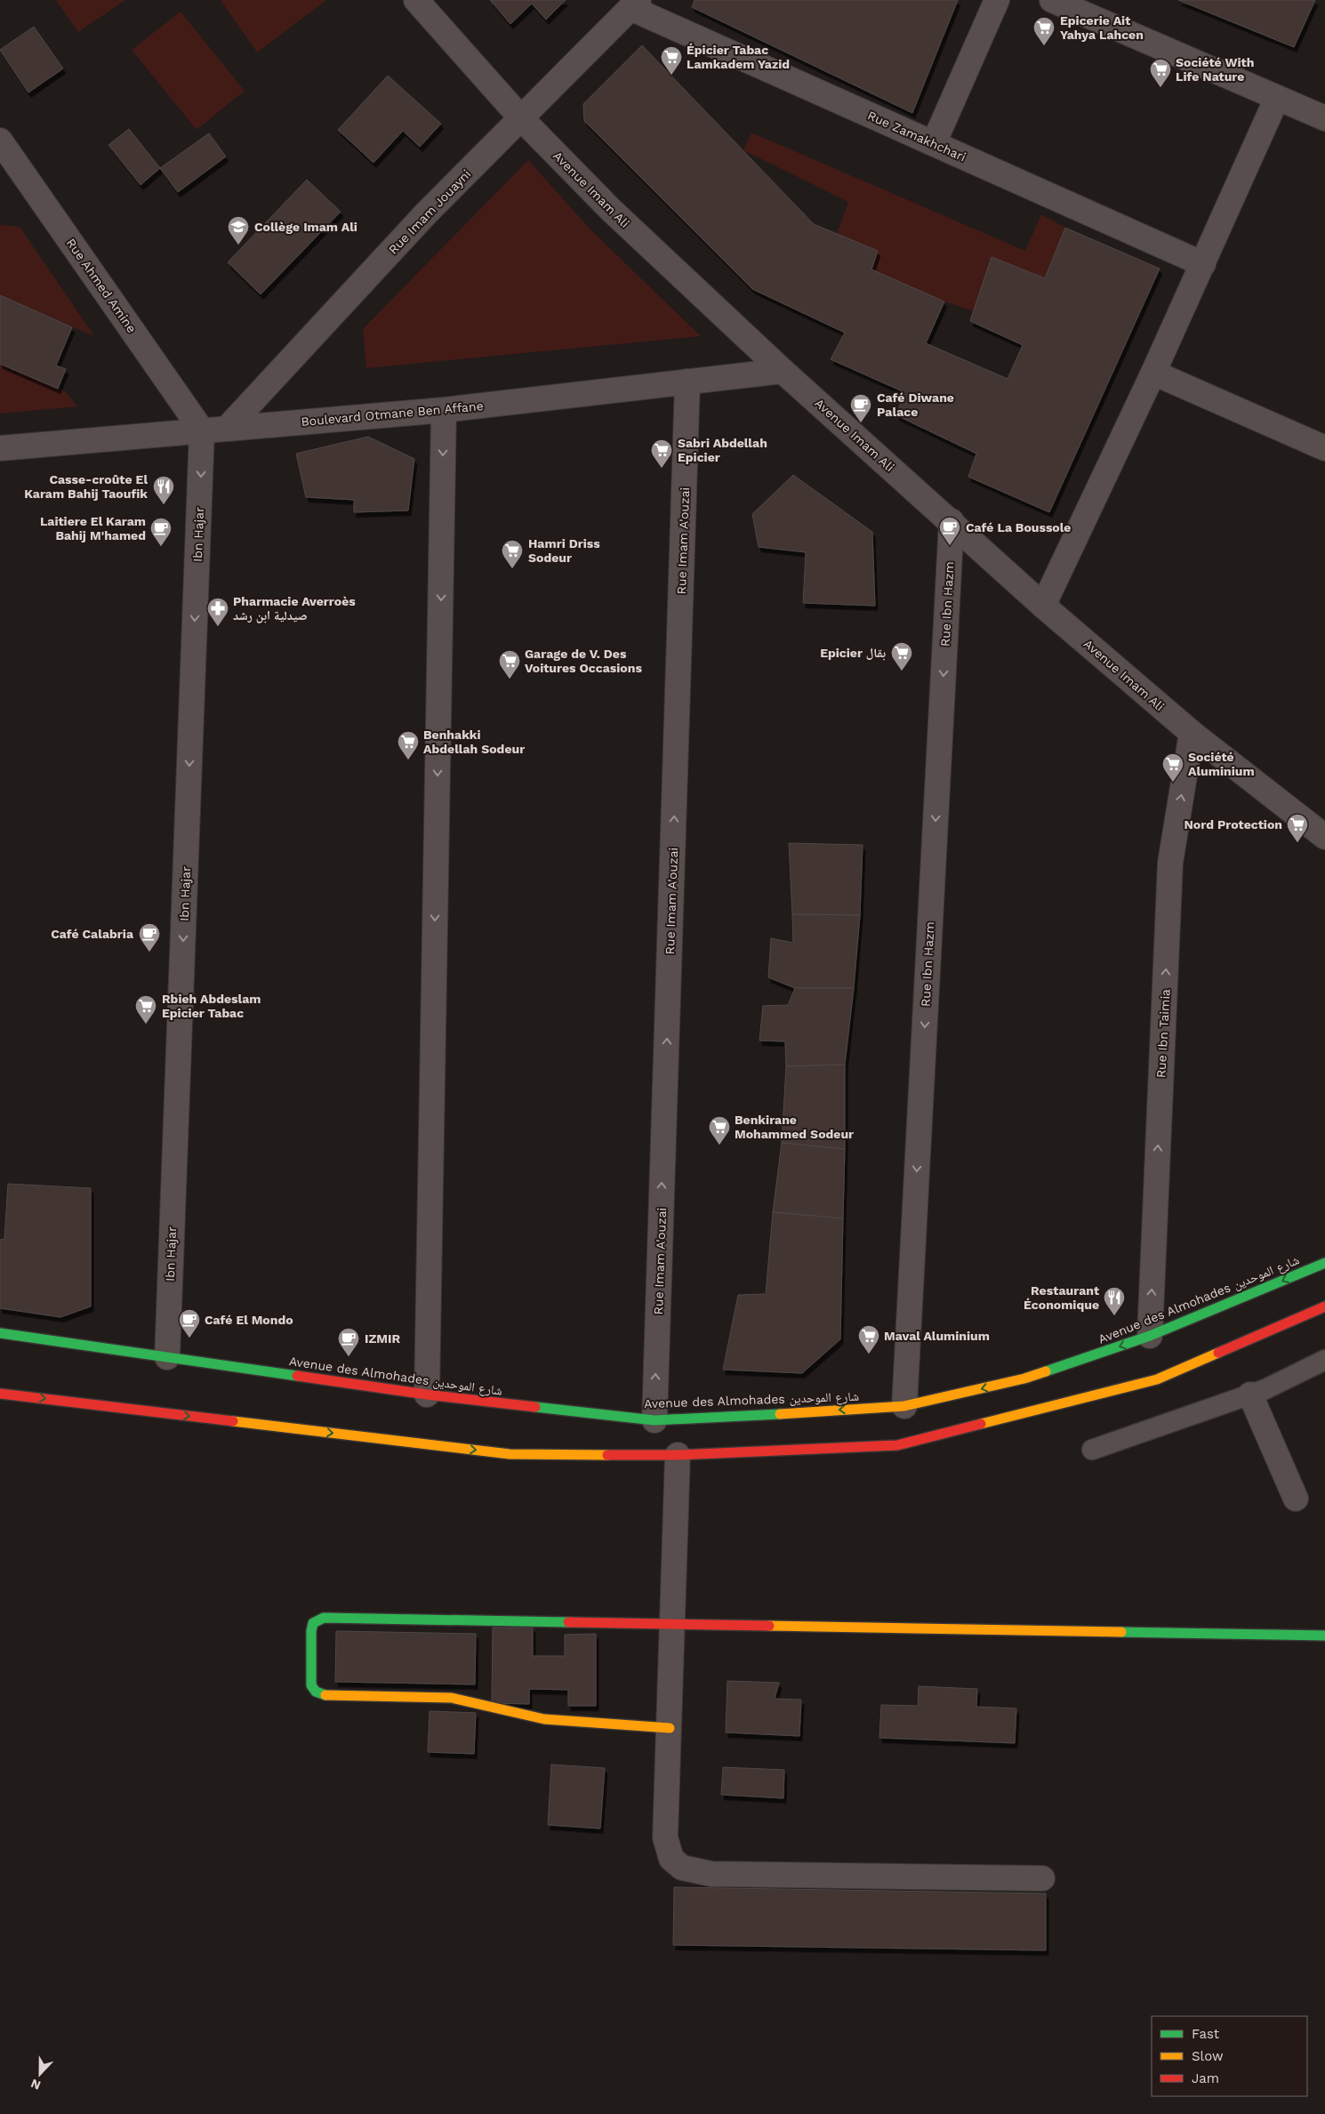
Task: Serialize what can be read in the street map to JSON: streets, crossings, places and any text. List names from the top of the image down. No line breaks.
{"streets":{"street":["Rue Zamakhchari","Avenue Imam Ali","Rue Imam Jouayni","Rue Ahmed Amine","Boulevard Otmane Ben Affane","Ibn Hajar","Rue Imam A'ouzai","Rue Ibn Hazm","Rue Ibn Taimia","Avenue des Almohades شارع الموحدين"]},"crossings":[["Rue Zamakhchari","Rue Imam Jouayni"],["Avenue Imam Ali","Rue Imam Jouayni"],["Avenue Imam Ali","Boulevard Otmane Ben Affane"],["Avenue Imam Ali","Rue Ibn Hazm"],["Avenue Imam Ali","Rue Ibn Taimia"],["Rue Imam Jouayni","Boulevard Otmane Ben Affane"],["Rue Ahmed Amine","Boulevard Otmane Ben Affane"],["Rue Ahmed Amine","Ibn Hajar"],["Boulevard Otmane Ben Affane","Ibn Hajar"],["Boulevard Otmane Ben Affane","Rue Imam A'ouzai"],["Ibn Hajar","Avenue des Almohades شارع الموحدين"],["Rue Imam A'ouzai","Avenue des Almohades شارع الموحدين"],["Rue Ibn Hazm","Avenue des Almohades شارع الموحدين"],["Rue Ibn Taimia","Avenue des Almohades شارع الموحدين"]],"one_way":["Ibn Hajar","Rue Imam A'ouzai","Rue Ibn Hazm","Rue Ibn Taimia"],"places":{"supermarket":["Epicerie Ait Yahya Lahcen","Épicier Tabac Lamkadem Yazid","Société With Life Nature","Sabri Abdellah Epicier","Hamri Driss Sodeur","Epicier بقال","Garage de V. Des Voitures Occasions","Benhakki Abdellah Sodeur","Société Aluminium","Nord Protection","Rbieh Abdeslam Epicier Tabac","Benkirane Mohammed Sodeur","Maval Aluminium"],"school or university":["Collège Imam Ali"],"cafe":["Café Diwane Palace","Café La Boussole","Laitiere El Karam Bahij M'hamed","Café Calabria","Café El Mondo","IZMIR"],"restaurant":["Casse-croûte El Karam Bahij Taoufik","Restaurant Économique"],"pharmacy":["Pharmacie Averroès صيدلية ابن رشد"]},"legend":["Fast","Slow","Jam"],"north":"bottom"}
